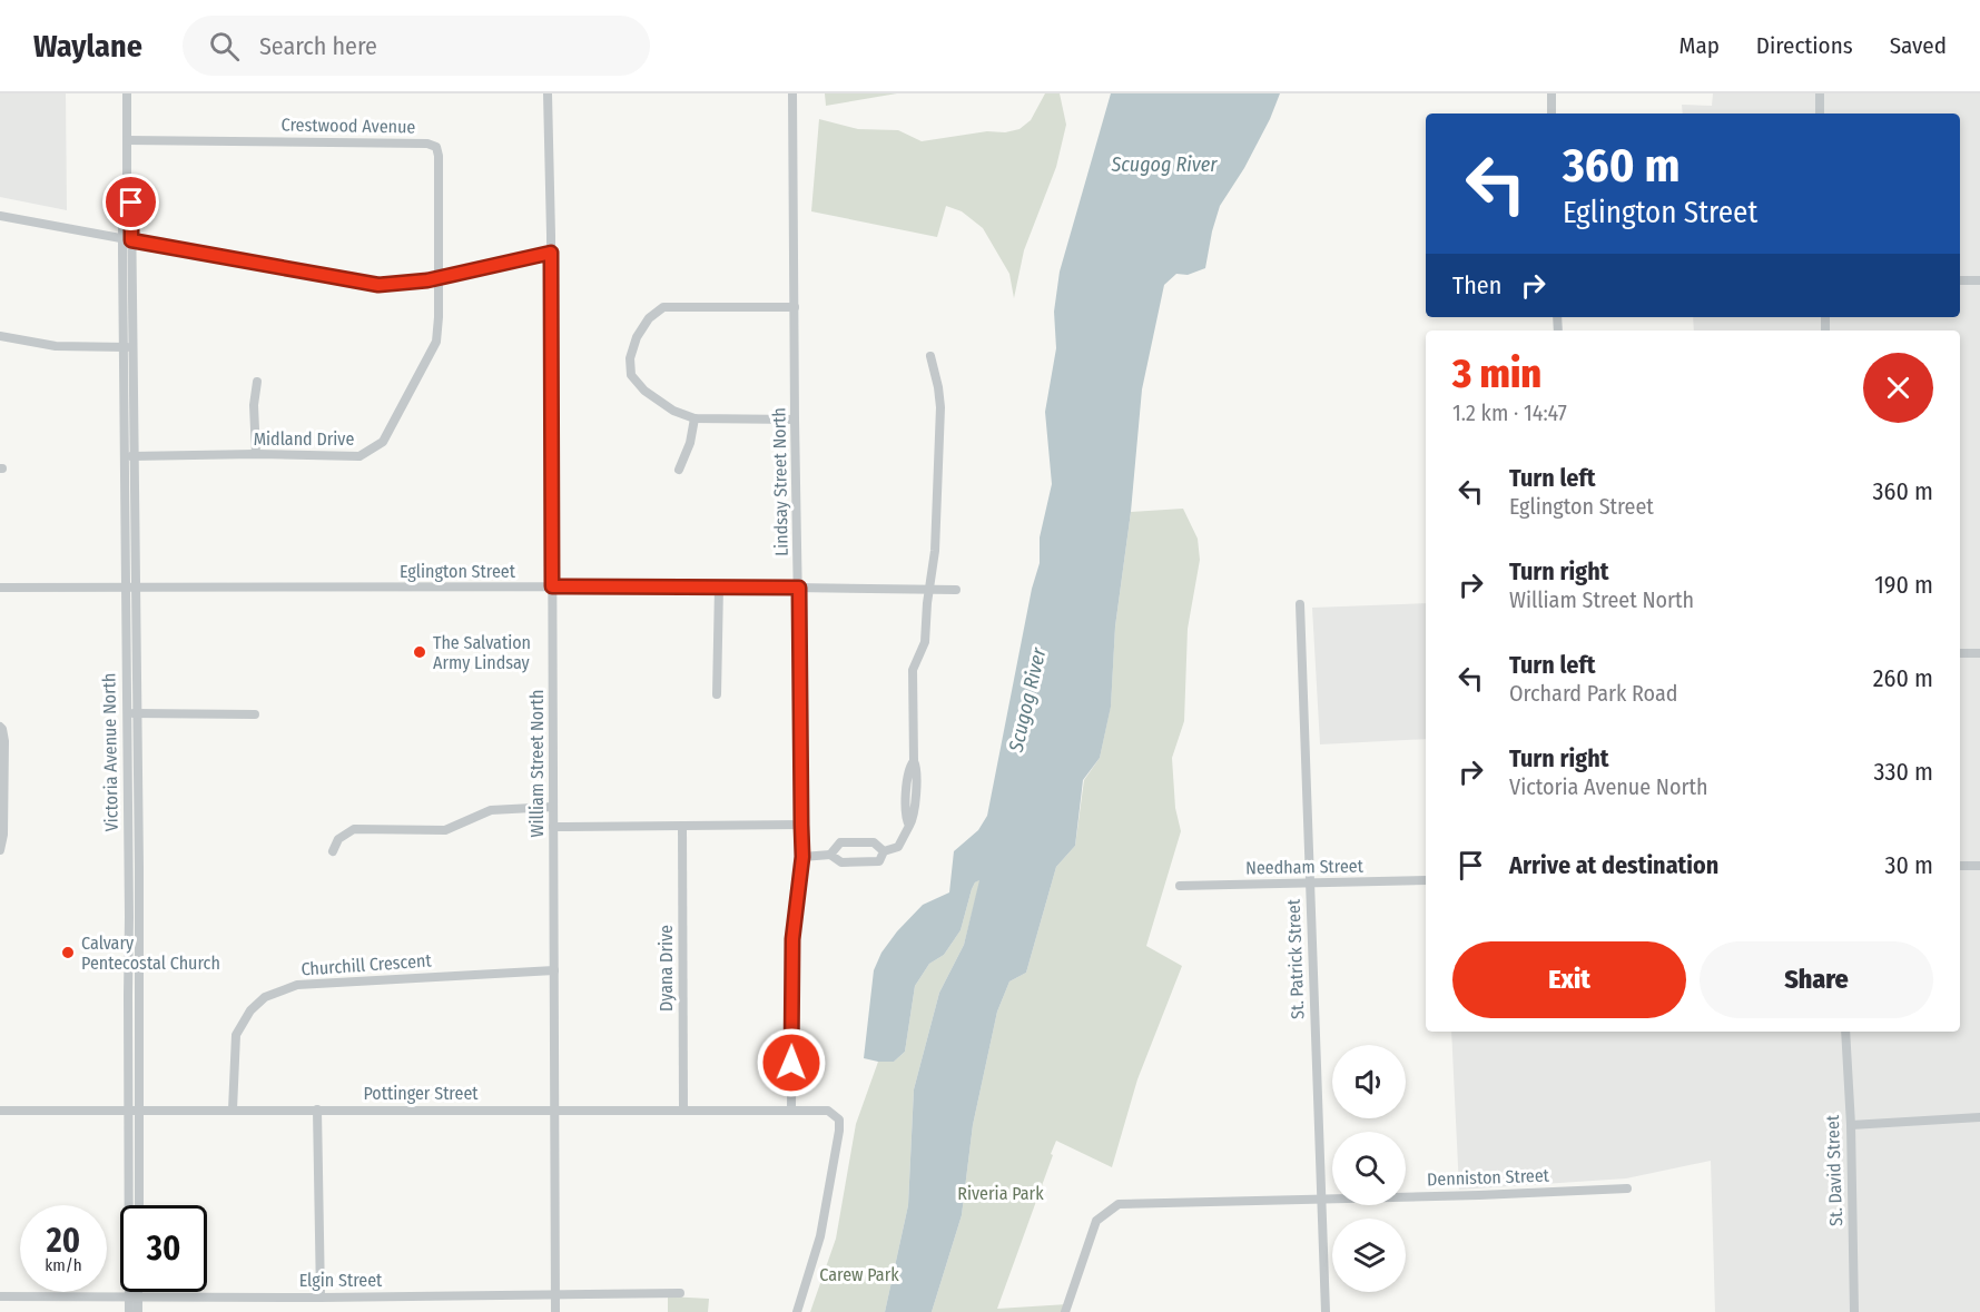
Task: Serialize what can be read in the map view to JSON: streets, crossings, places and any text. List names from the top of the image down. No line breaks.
{"streets":{"street":["Crestwood Avenue","Midland Drive","Lindsay Street North","Eglington Street","Victoria Avenue North","William Street North","Needham Street","St. Patrick Street","Churchill Crescent","Dyana Drive","Pottinger Street","St. David Street","Denniston Street","Elgin Street"]},"crossings":[["Crestwood Avenue","Midland Drive"],["Crestwood Avenue","Victoria Avenue North"],["Midland Drive","Victoria Avenue North"],["Lindsay Street North","Eglington Street"],["Lindsay Street North","Pottinger Street"],["Eglington Street","Victoria Avenue North"],["Eglington Street","William Street North"],["Victoria Avenue North","Pottinger Street"],["Victoria Avenue North","Elgin Street"],["William Street North","Churchill Crescent"],["William Street North","Pottinger Street"],["William Street North","Elgin Street"],["Needham Street","St. Patrick Street"],["St. Patrick Street","Denniston Street"],["Churchill Crescent","Pottinger Street"],["Dyana Drive","Pottinger Street"]],"water":["Scugog River"],"parks":["Riveria Park","Carew Park"],"places":["The Salvation Army Lindsay","Calvary Pentecostal Church"],"page":{"header":"Waylane","search":"Search here","nav":["Map","Directions","Saved"],"turn":["360 m","Eglington Street"],"then":"Then","heading":["3 min","1.2 km · 14:47"],"list":[{"name":"Turn left","note":"Eglington Street","value":"360 m"},{"name":"Turn right","note":"William Street North","value":"190 m"},{"name":"Turn left","note":"Orchard Park Road","value":"260 m"},{"name":"Turn right","note":"Victoria Avenue North","value":"330 m"},{"name":"Arrive at destination","value":"30 m"}],"buttons":["Exit","Share"],"speed":"20 km/h","limit":"30"}}
